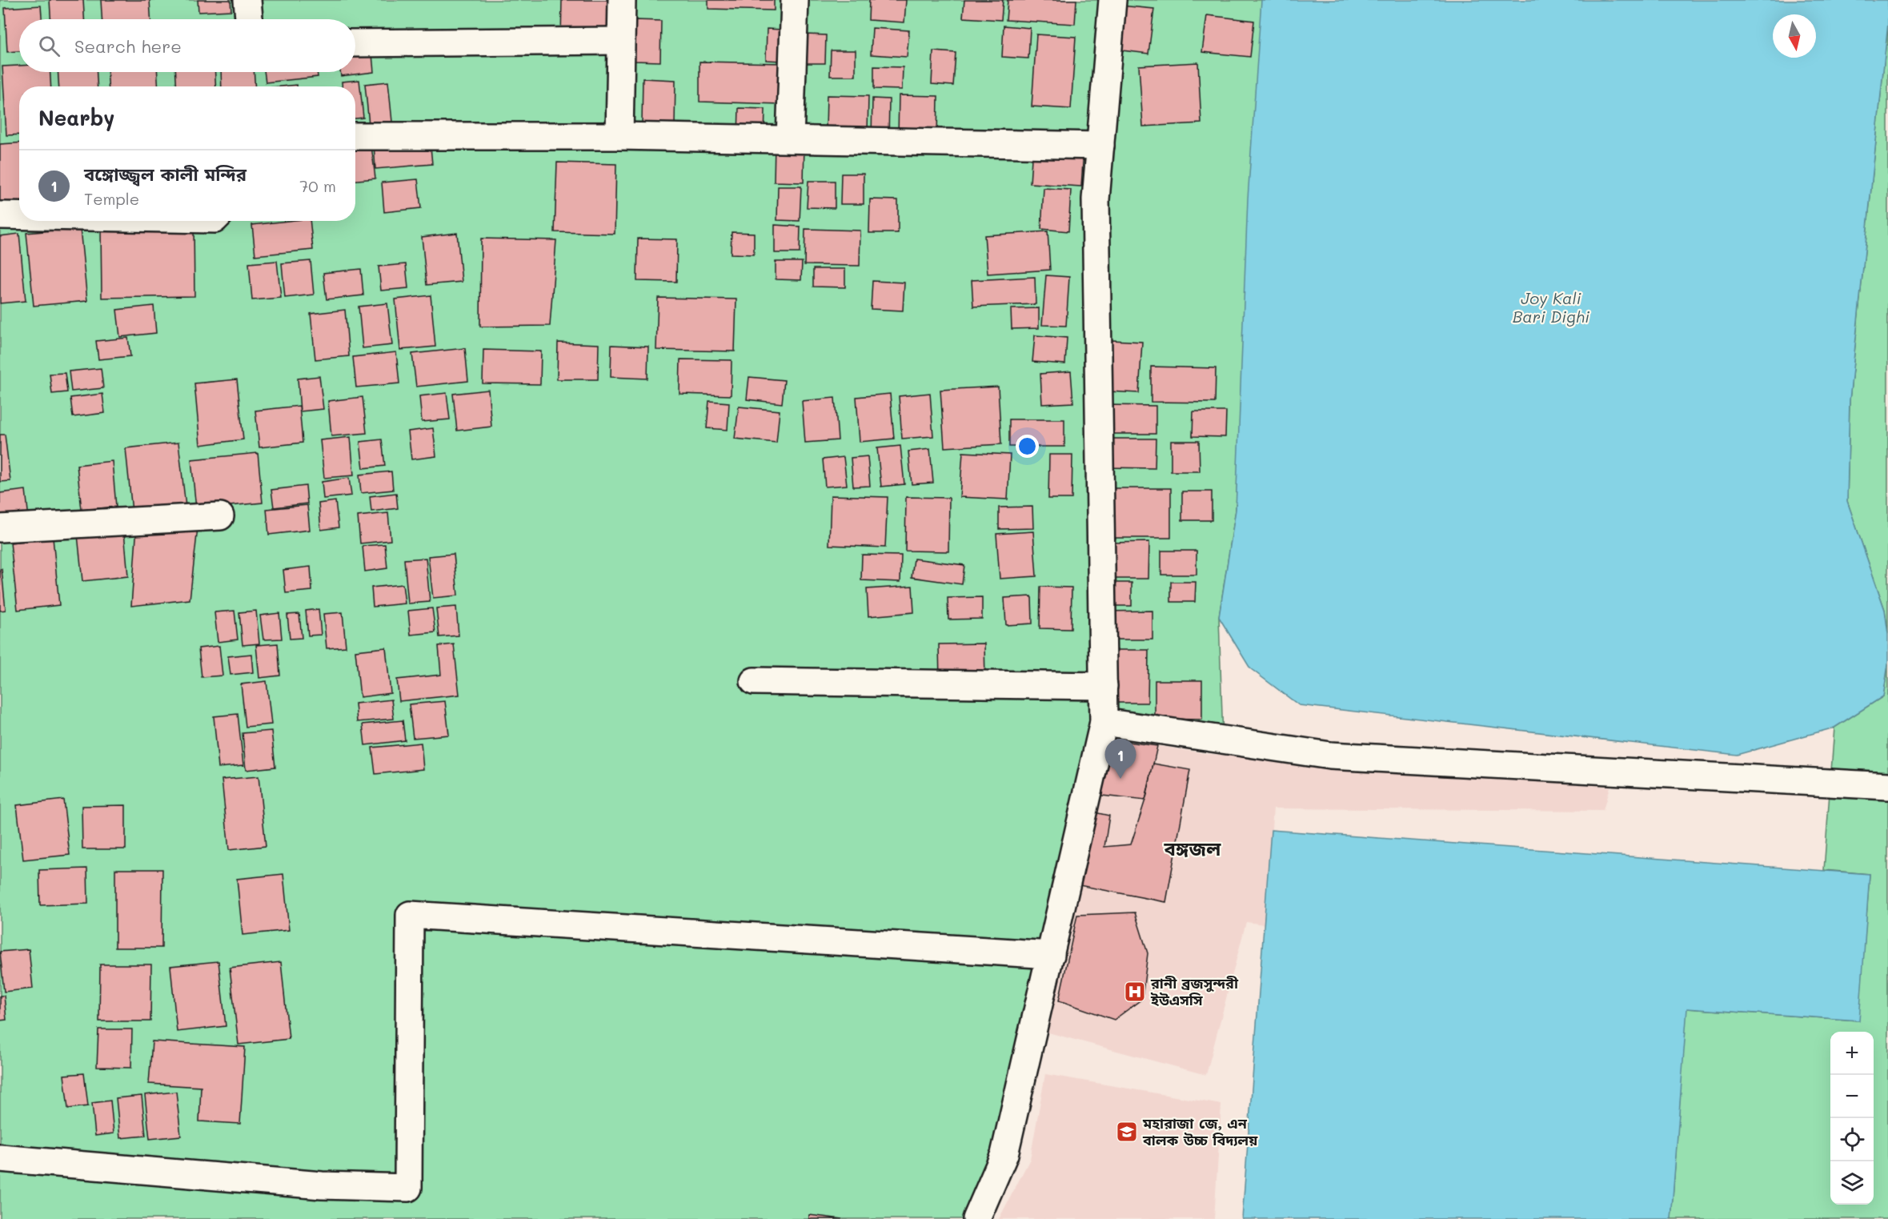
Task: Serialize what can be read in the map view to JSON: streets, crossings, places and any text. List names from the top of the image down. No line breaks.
{"districts":["বঙ্গজল"],"water":["Joy Kali Bari Dighi"],"places":{"hospital":["রানী ব্রজসুন্দরী ইউএসসি"],"school or university":["মহারাজা জে, এন বালক উচ্চ বিদ্যলয়"]},"north":"bottom","page":{"search":"Search here","heading":"Nearby","list":[{"mark":"1","name":"বঙ্গোজ্জ্বল কালী মন্দির","note":"Temple","value":"70 m"}],"pins":"1","map_buttons":["+","−"]}}
